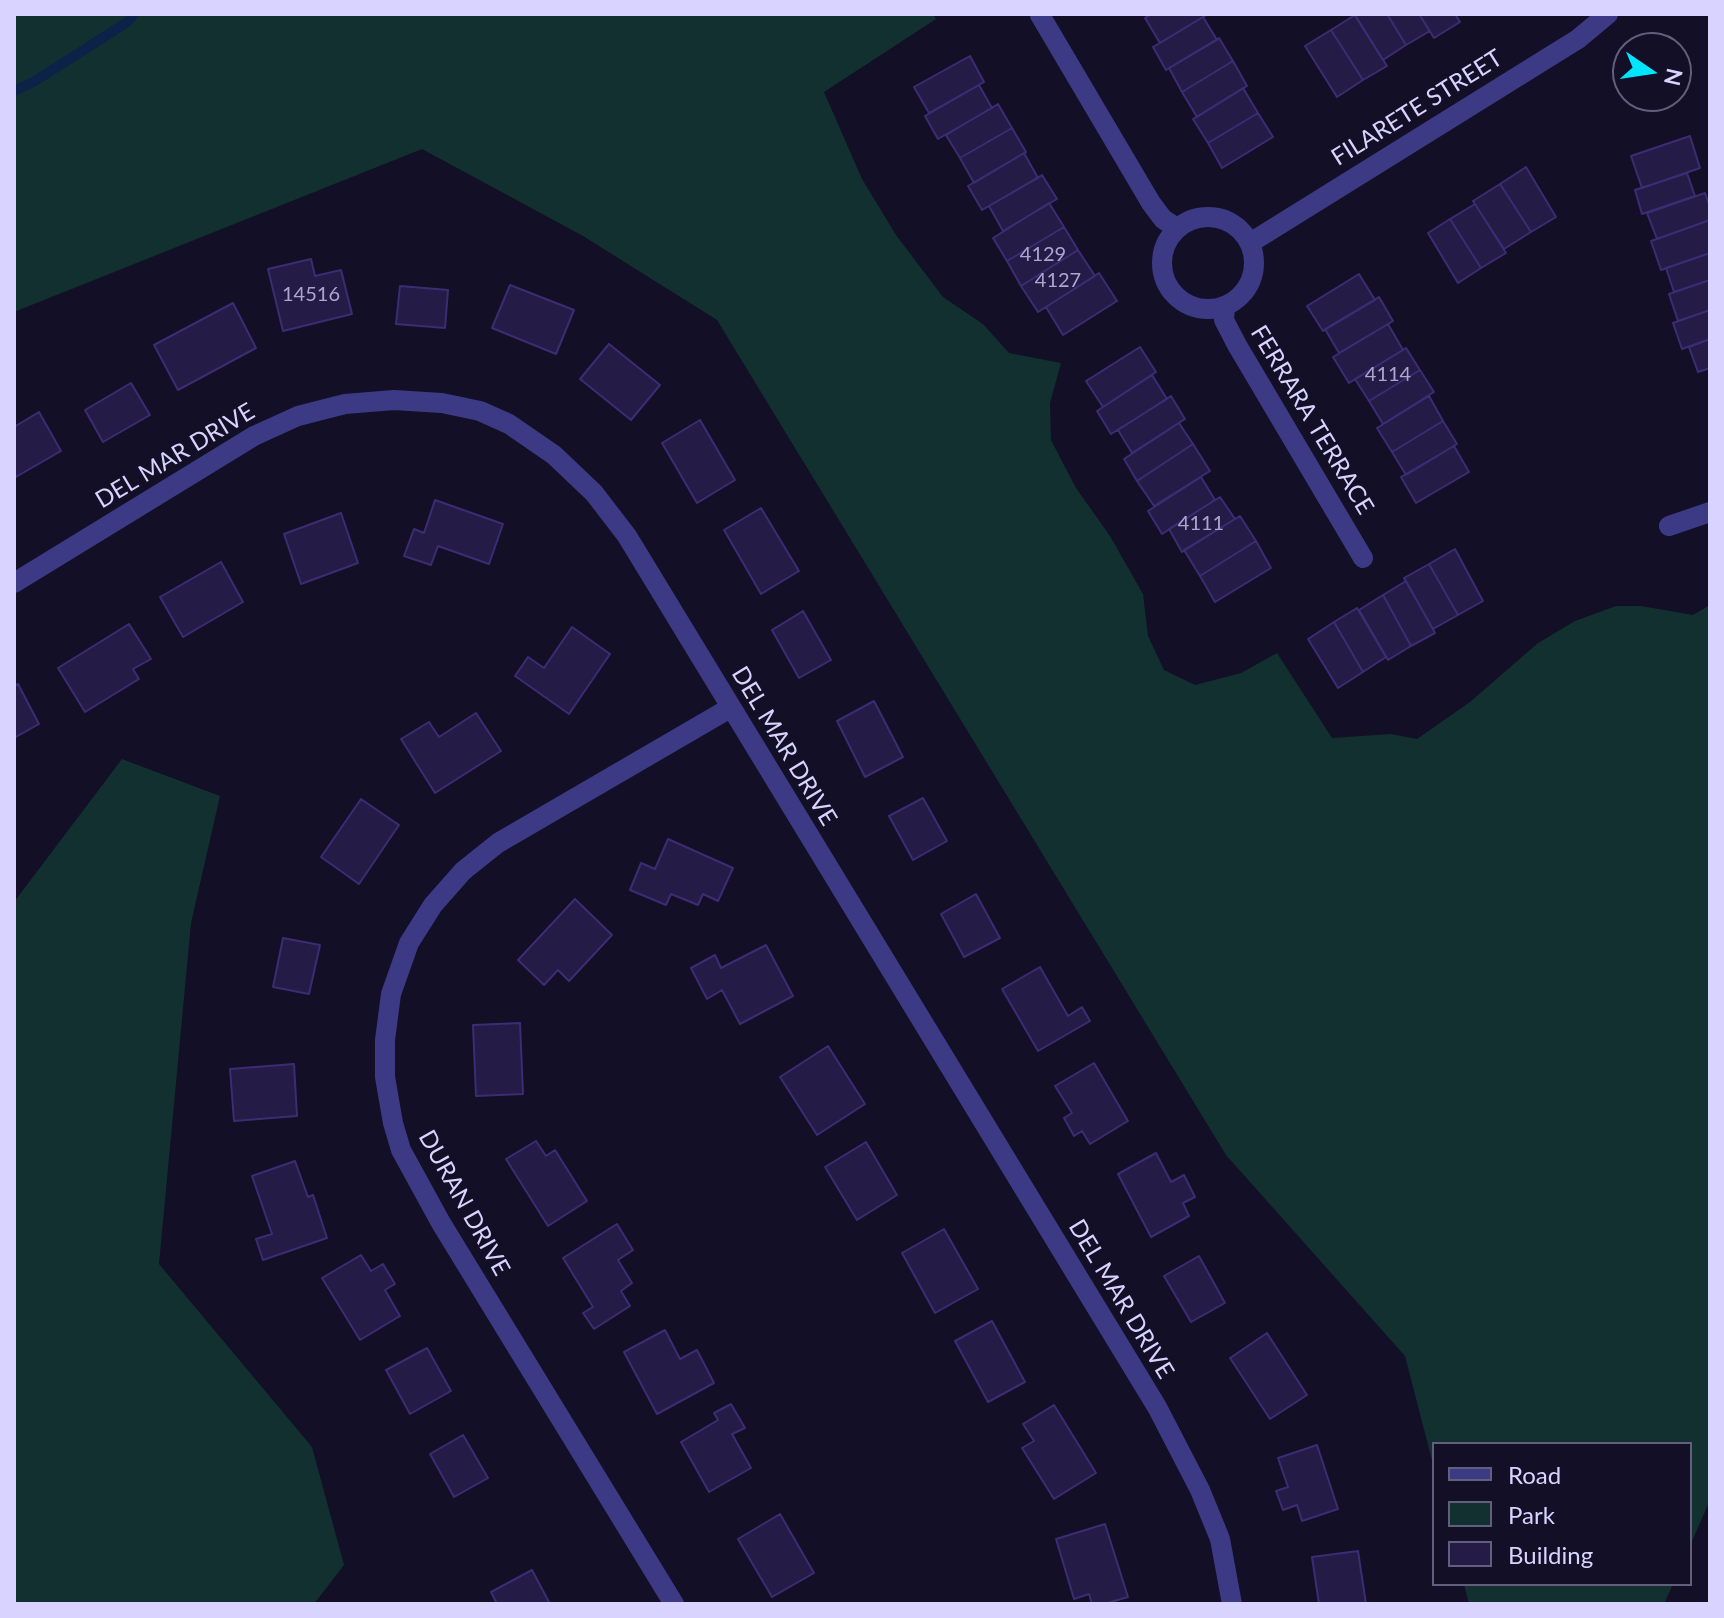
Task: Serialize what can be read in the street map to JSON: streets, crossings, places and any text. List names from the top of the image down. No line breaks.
{"streets":{"street":["FILARETE STREET","FERRARA TERRACE","DEL MAR DRIVE","DURAN DRIVE"]},"crossings":[["FILARETE STREET","FERRARA TERRACE"],["DEL MAR DRIVE","DURAN DRIVE"]],"house_numbers":["4129","4127","14516","4114","4111"],"legend":["Road","Park","Building"],"north":"right"}
